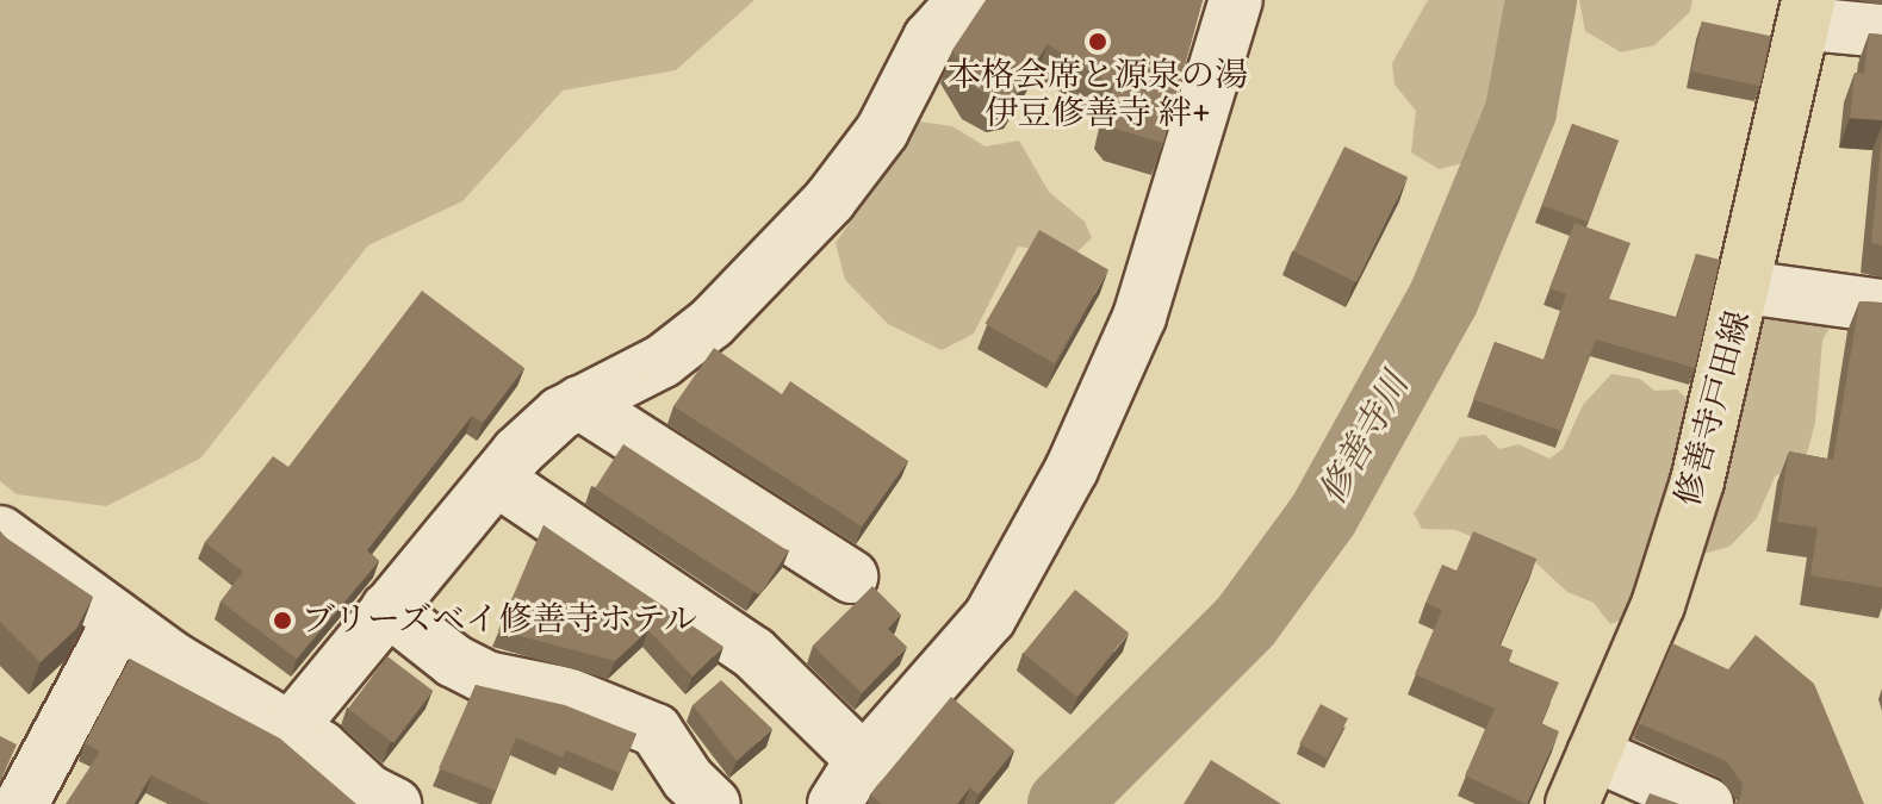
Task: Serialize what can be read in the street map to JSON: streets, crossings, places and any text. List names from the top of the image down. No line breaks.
{"streets":{"main road":["修善寺戸田線"]},"water":["修善寺川"],"places":["本格会席と源泉の湯 伊豆修善寺 絆+","ブリーズベイ修善寺ホテル"]}
